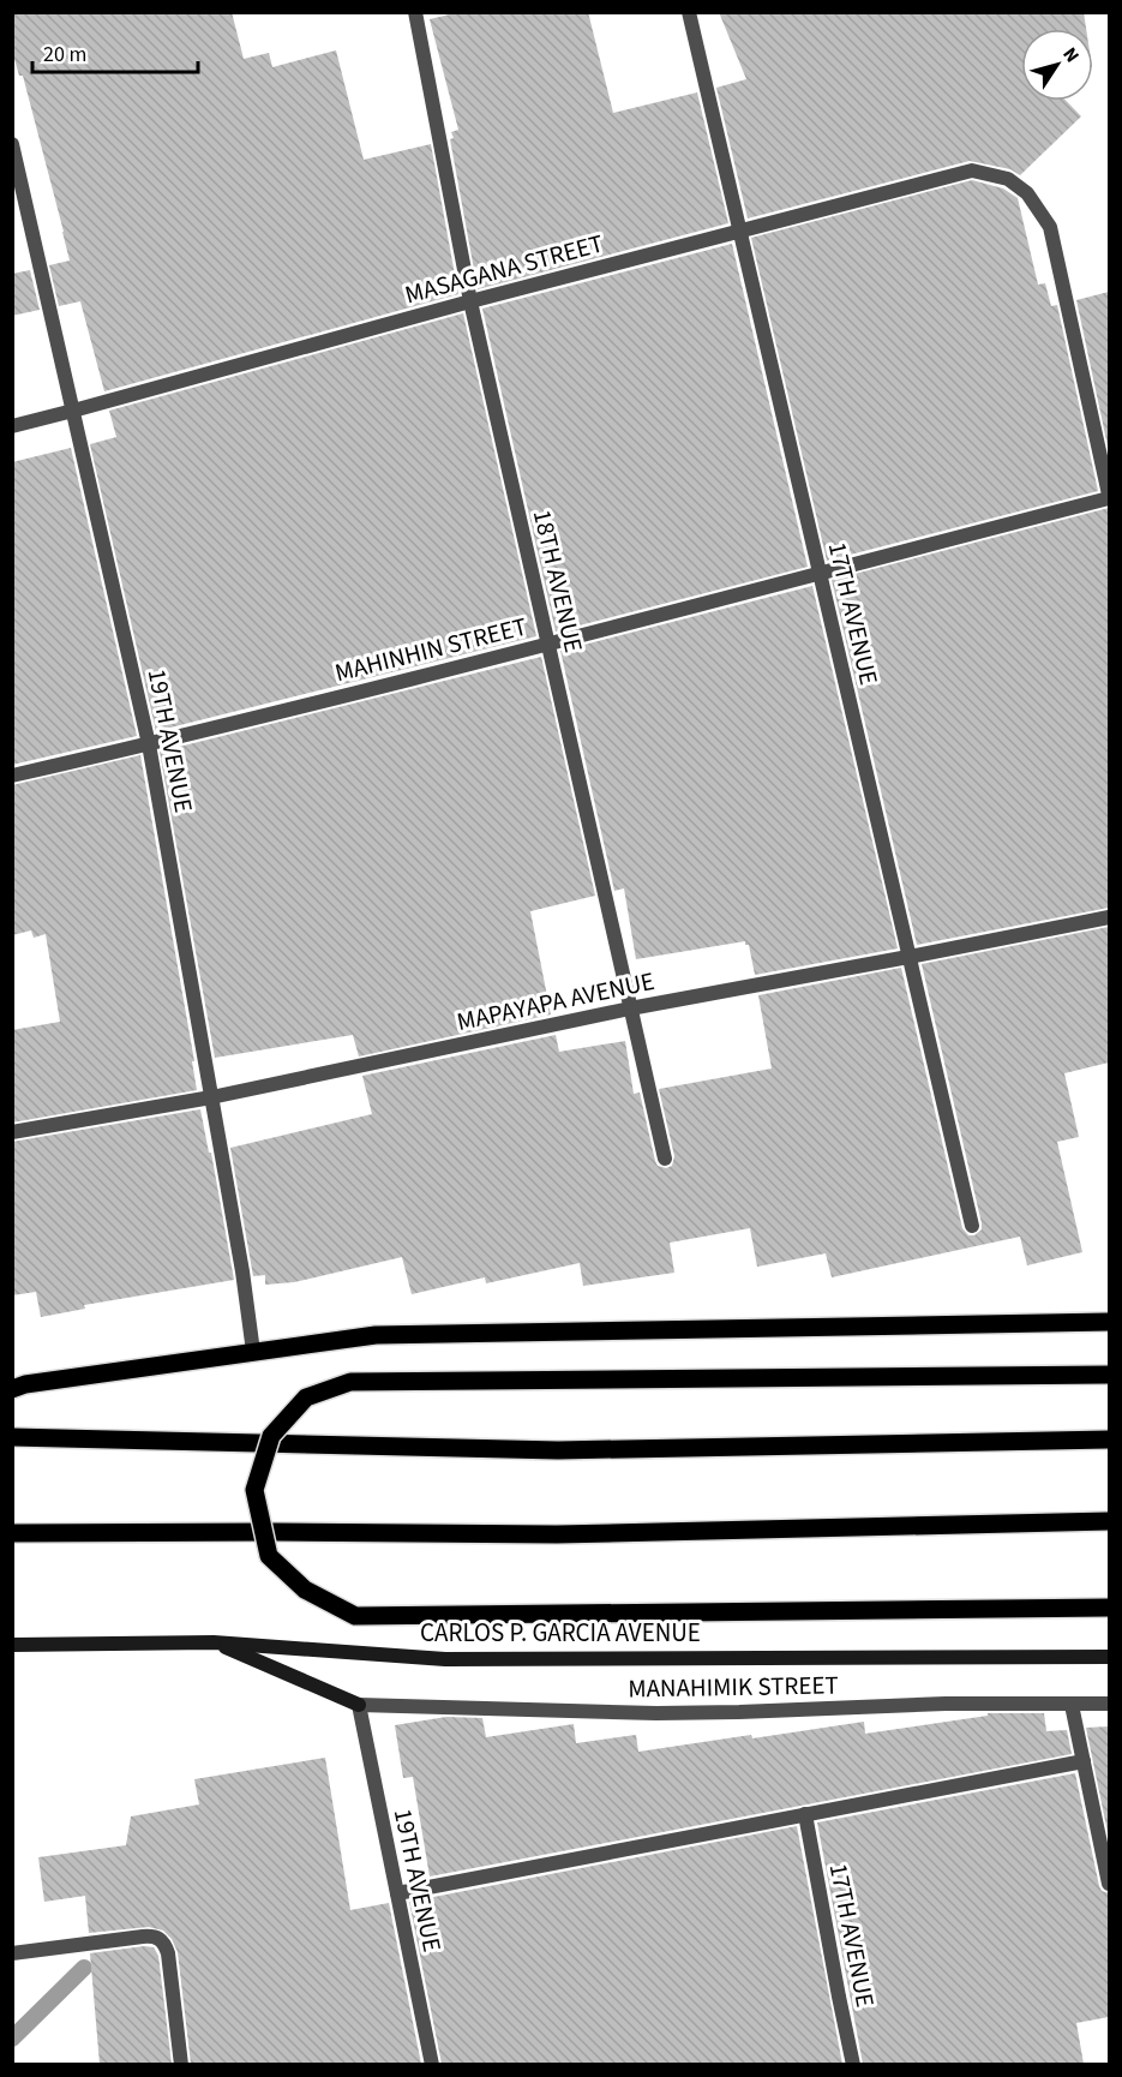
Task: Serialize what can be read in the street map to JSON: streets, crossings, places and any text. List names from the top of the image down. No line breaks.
{"streets":{"main road":["CARLOS P. GARCIA AVENUE"],"street":["MASAGANA STREET","18TH AVENUE","17TH AVENUE","MAHINHIN STREET","19TH AVENUE","MAPAYAPA AVENUE","MANAHIMIK STREET"]},"crossings":[["MASAGANA STREET","18TH AVENUE"],["MASAGANA STREET","17TH AVENUE"],["MASAGANA STREET","MAHINHIN STREET"],["MASAGANA STREET","19TH AVENUE"],["18TH AVENUE","MAHINHIN STREET"],["18TH AVENUE","MAPAYAPA AVENUE"],["17TH AVENUE","MAHINHIN STREET"],["17TH AVENUE","MAPAYAPA AVENUE"],["MAHINHIN STREET","19TH AVENUE"],["19TH AVENUE","MAPAYAPA AVENUE"],["19TH AVENUE","MANAHIMIK STREET"]],"scale_bar":"20 m","north":"top right"}
